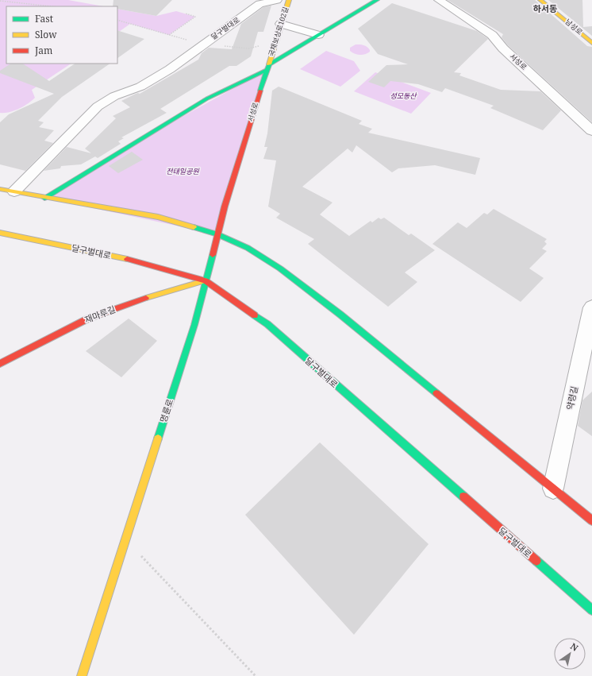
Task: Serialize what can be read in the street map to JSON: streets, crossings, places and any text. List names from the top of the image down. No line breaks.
{"streets":{"street":["남성로","달구벌대로","국채보상로102길","서성로","재마루길","약령길","명륜로"]},"crossings":[["달구벌대로","서성로"],["달구벌대로","재마루길"],["달구벌대로","명륜로"],["국채보상로102길","서성로"],["서성로","재마루길"],["서성로","명륜로"],["재마루길","명륜로"]],"districts":["하서동"],"parks":["성모동산","전태일공원"],"legend":["Fast","Slow","Jam"],"north":"top right"}
